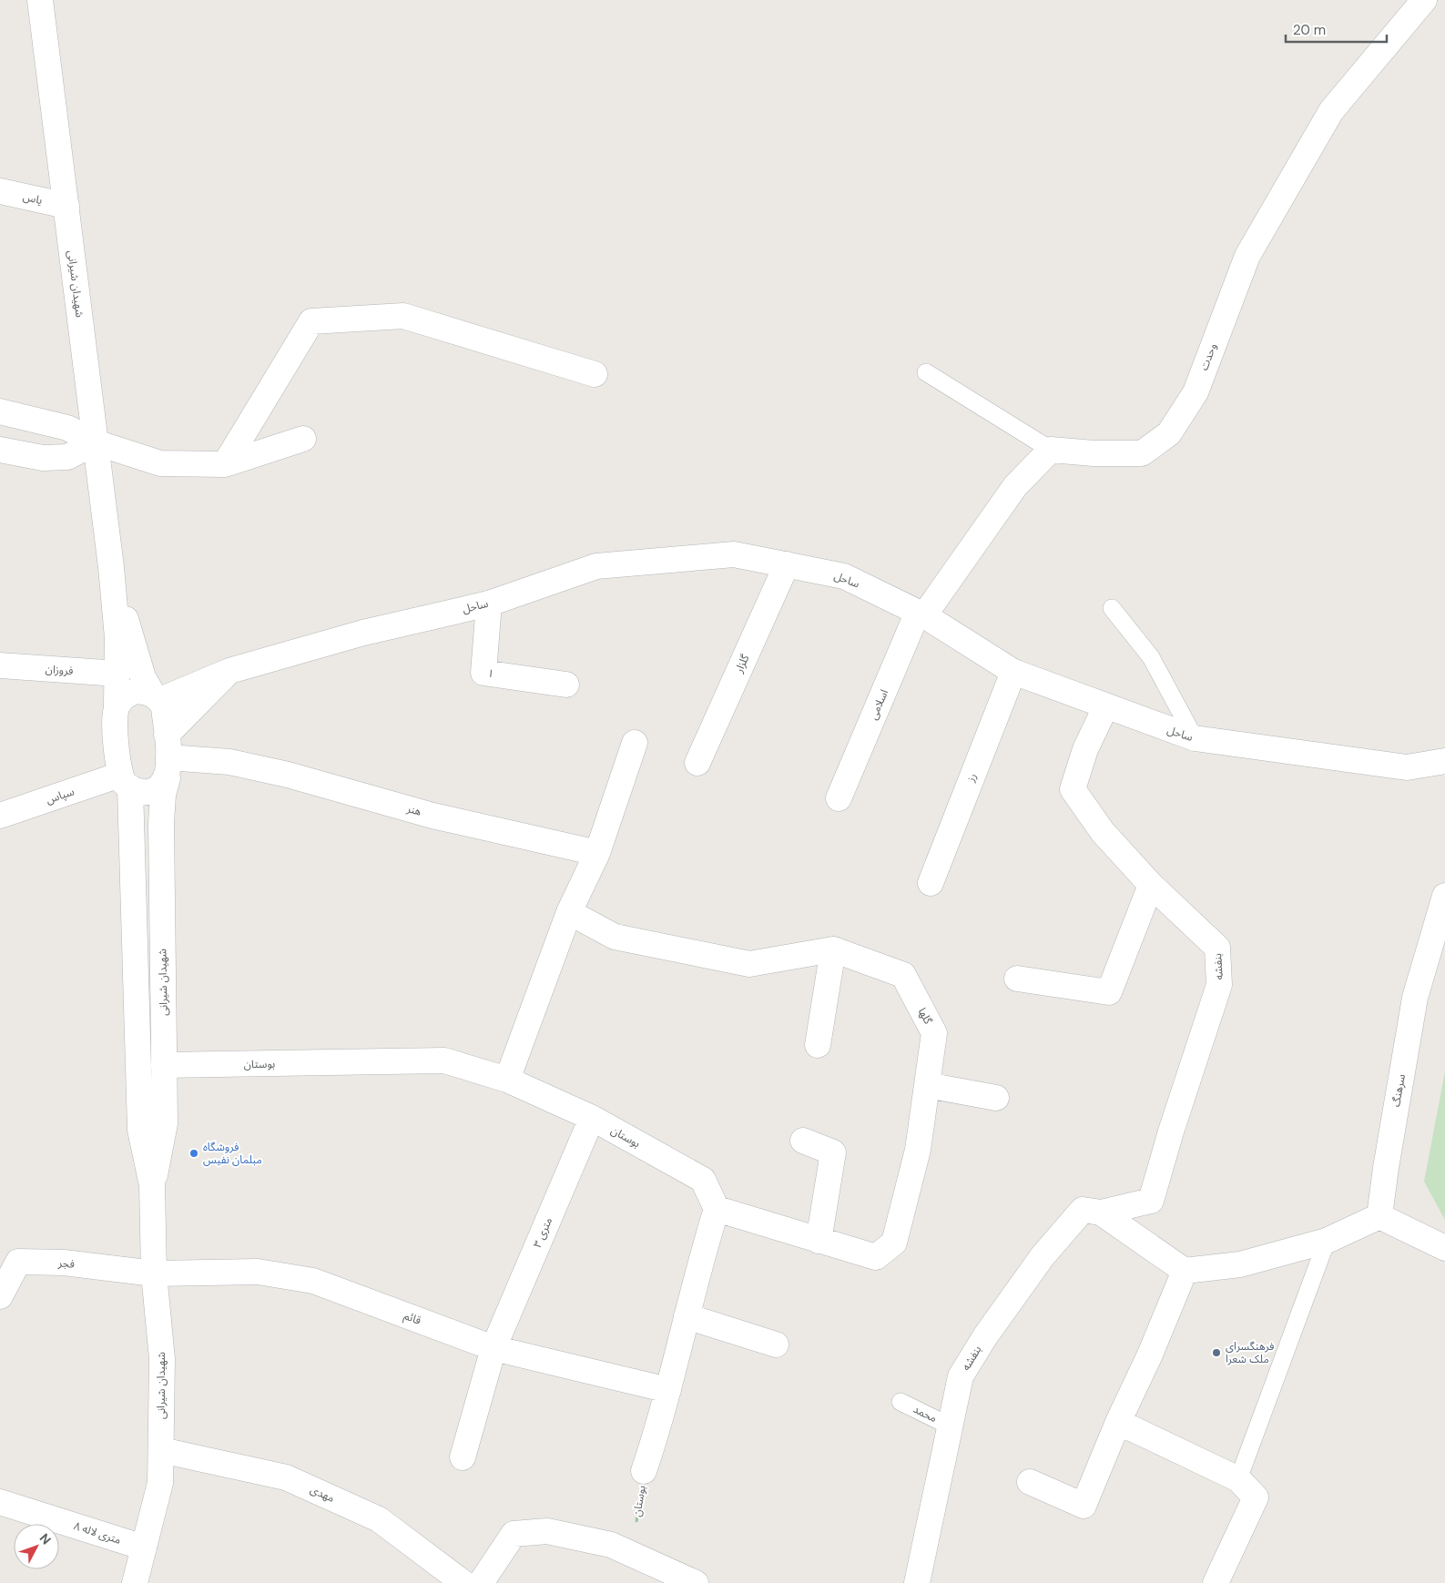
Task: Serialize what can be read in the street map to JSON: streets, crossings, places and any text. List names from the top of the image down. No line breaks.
{"streets":{"street":["یاس","شهیدان شیرانی","وحدت","ساحل","گلزار","فروزان","۱","اسلامی","رز","سپاس","هنر","بنفشه","گلها","بوستان","سرهنگ","۳ متری","فجر","قائم","مهدی","۸ متری لاله"],"lane":["محمد"]},"crossings":[["یاس","شهیدان شیرانی"],["شهیدان شیرانی","ساحل"],["شهیدان شیرانی","فروزان"],["شهیدان شیرانی","سپاس"],["شهیدان شیرانی","هنر"],["شهیدان شیرانی","بوستان"],["شهیدان شیرانی","فجر"],["شهیدان شیرانی","قائم"],["شهیدان شیرانی","مهدی"],["شهیدان شیرانی","۸ متری لاله"],["ساحل","گلزار"],["ساحل","۱"],["ساحل","اسلامی"],["ساحل","رز"],["ساحل","بنفشه"],["بنفشه","محمد"],["گلها","بوستان"],["بوستان","۳ متری"],["بوستان","قائم"],["۳ متری","قائم"],["فجر","قائم"]],"places":["فروشگاه مبلمان نفیس","فرهنگسرای ملک شعرا"],"scale_bar":"20 m","north":"top right"}
